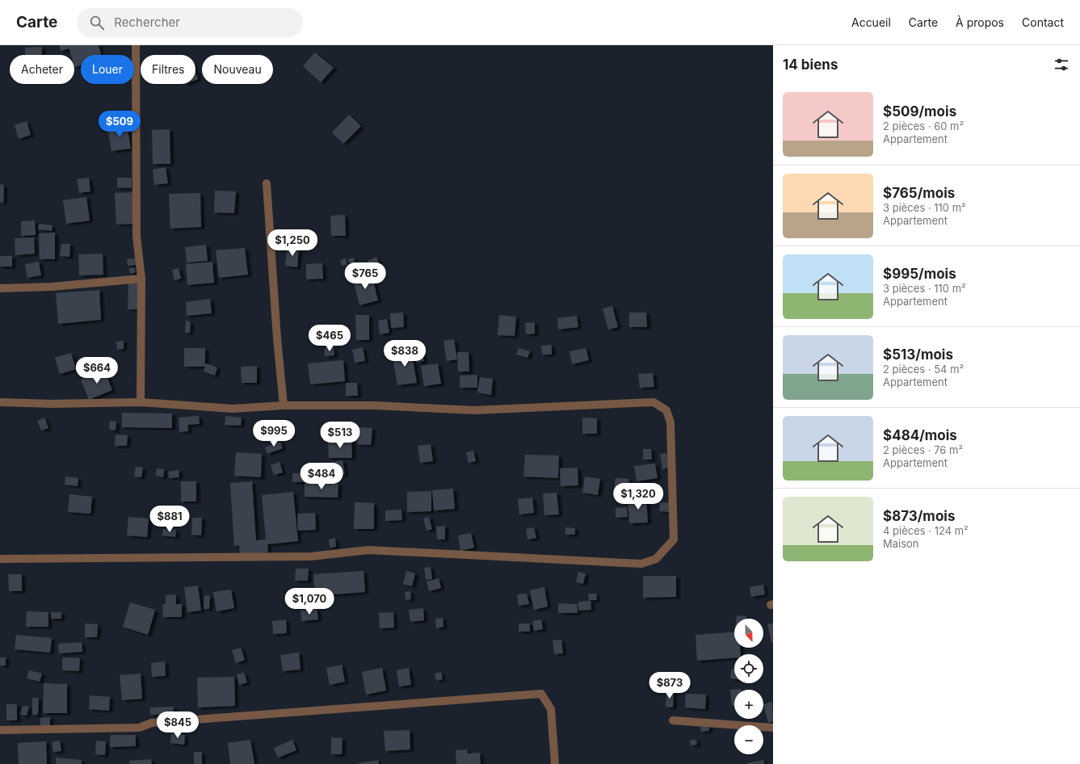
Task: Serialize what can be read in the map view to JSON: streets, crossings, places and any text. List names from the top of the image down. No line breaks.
{"north":"bottom","page":{"header":"Carte","search":"Rechercher","nav":["Accueil","Carte","À propos","Contact"],"heading":"14 biens","chip":["Acheter","Louer","Filtres","Nouveau"],"list":[{"name":"$509/mois","note":"2 pièces · 60 m² · Appartement"},{"name":"$765/mois","note":"3 pièces · 110 m² · Appartement"},{"name":"$995/mois","note":"3 pièces · 110 m² · Appartement"},{"name":"$513/mois","note":"2 pièces · 54 m² · Appartement"},{"name":"$484/mois","note":"2 pièces · 76 m² · Appartement"},{"name":"$873/mois","note":"4 pièces · 124 m² · Maison"}],"price":["$509","$1,250","$765","$465","$838","$664","$995","$513","$484","$1,320","$881","$1,070","$873","$845"],"map_buttons":["+","−"]}}
